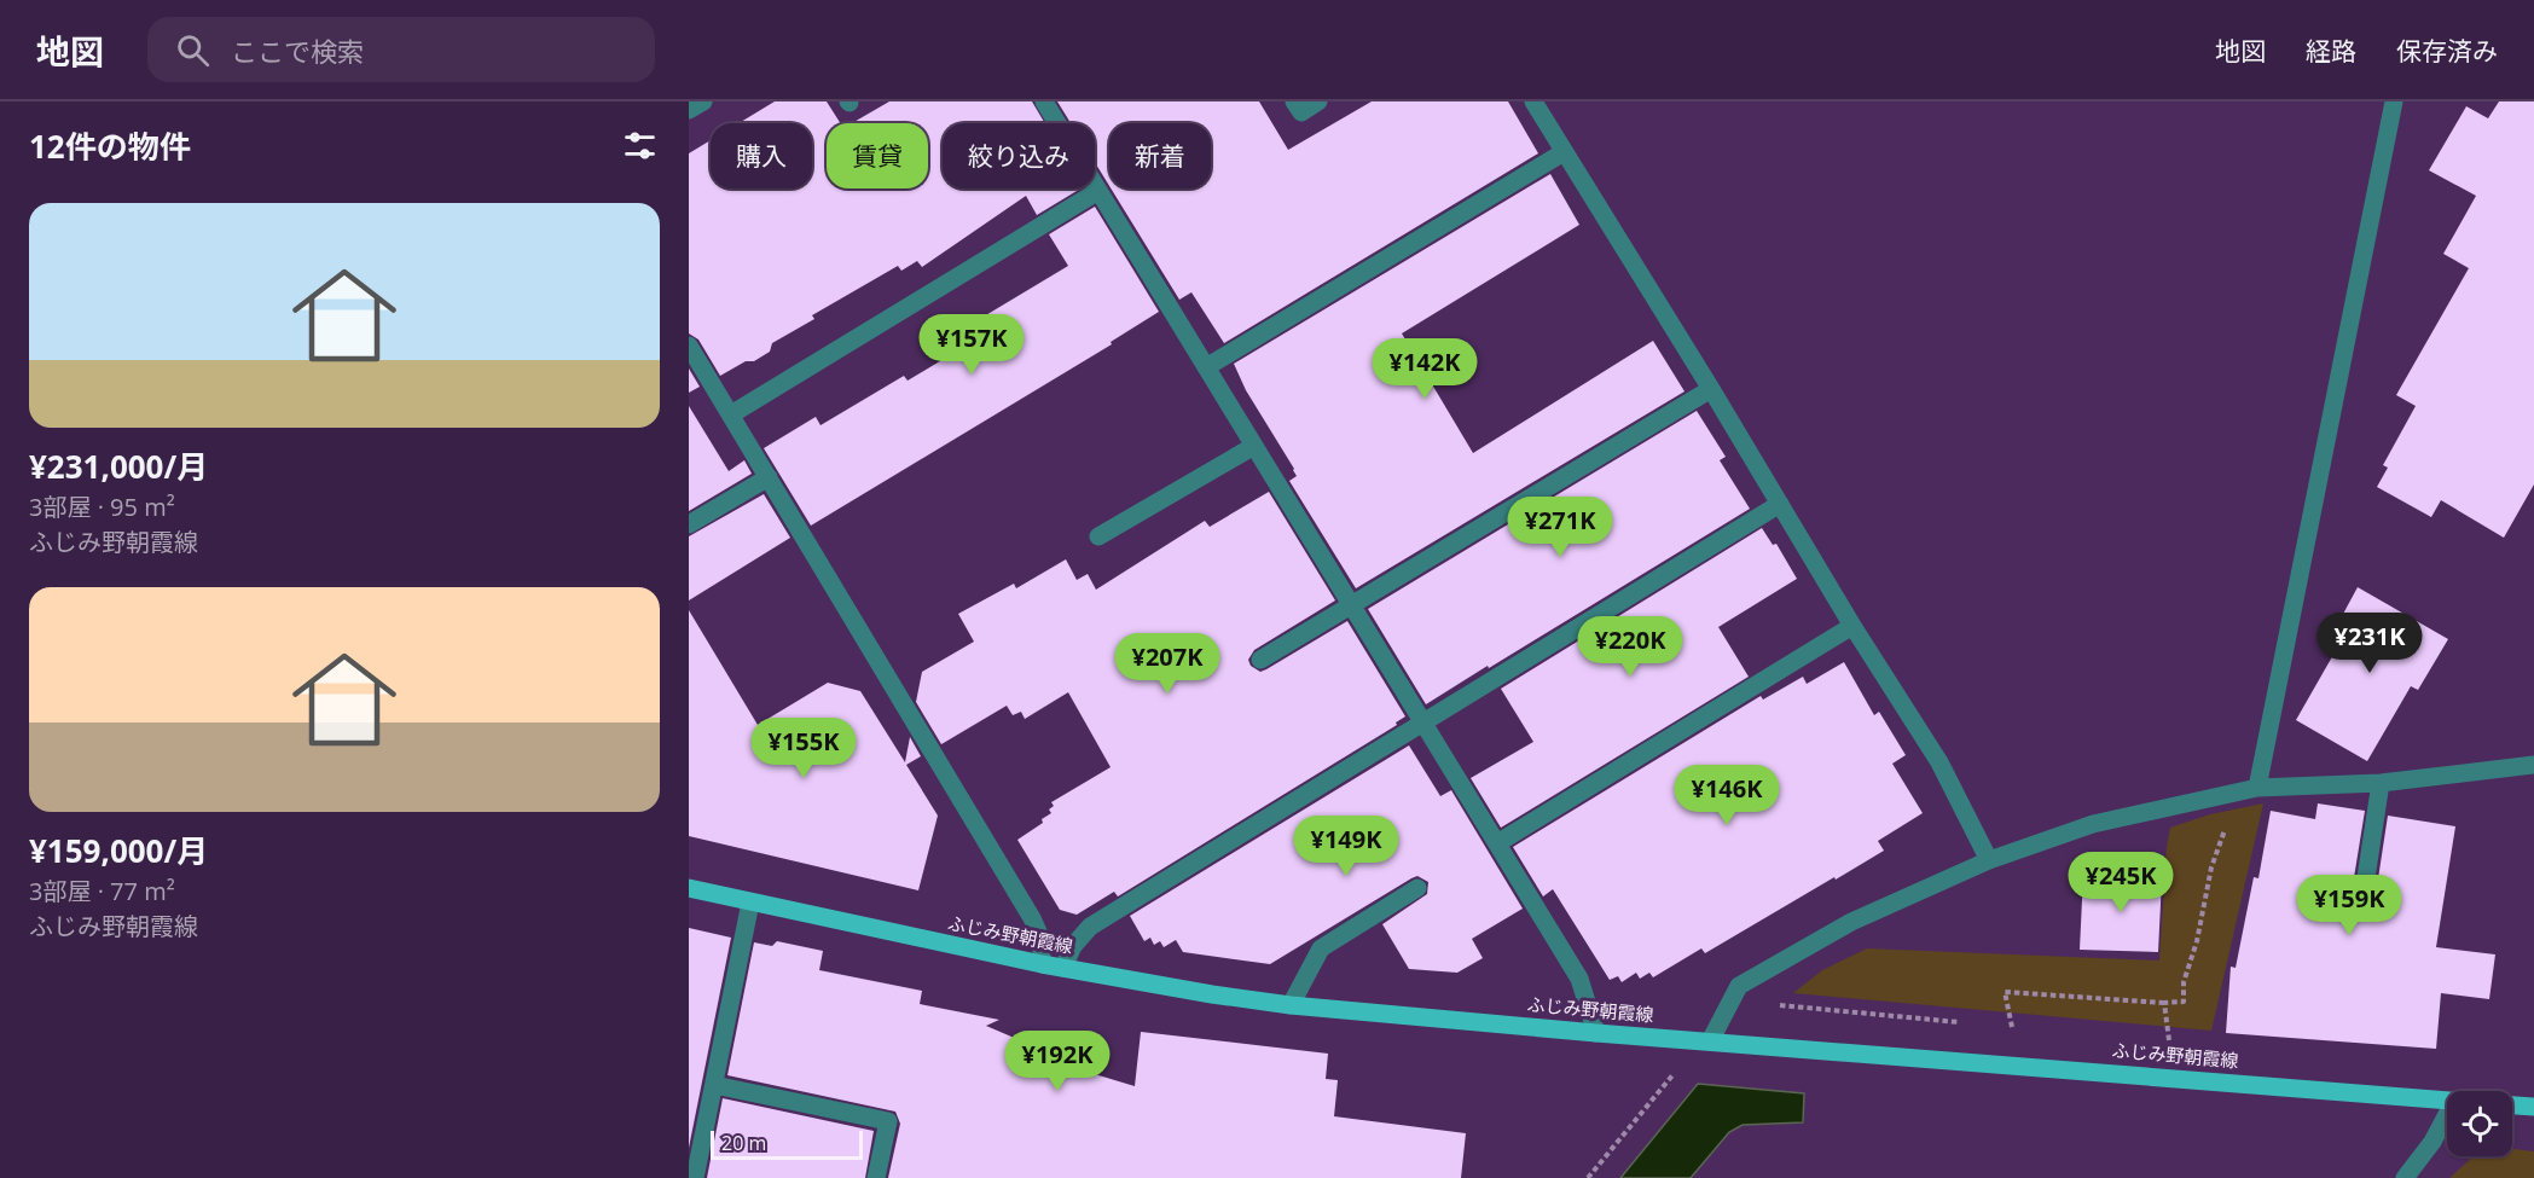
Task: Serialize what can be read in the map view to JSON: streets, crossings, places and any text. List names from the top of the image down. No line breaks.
{"streets":{"main road":["ふじみ野朝霞線"]},"scale_bar":"20 m","page":{"header":"地図","search":"ここで検索","nav":["地図","経路","保存済み"],"heading":"12件の物件","chip":["購入","賃貸","絞り込み","新着"],"list":[{"name":"¥231,000/月","note":"3部屋 · 95 m² · ふじみ野朝霞線"},{"name":"¥159,000/月","note":"3部屋 · 77 m² · ふじみ野朝霞線"}],"price":["¥157K","¥142K","¥271K","¥231K","¥220K","¥207K","¥155K","¥146K","¥149K","¥245K","¥159K","¥192K"],"scale":"20 m"}}
